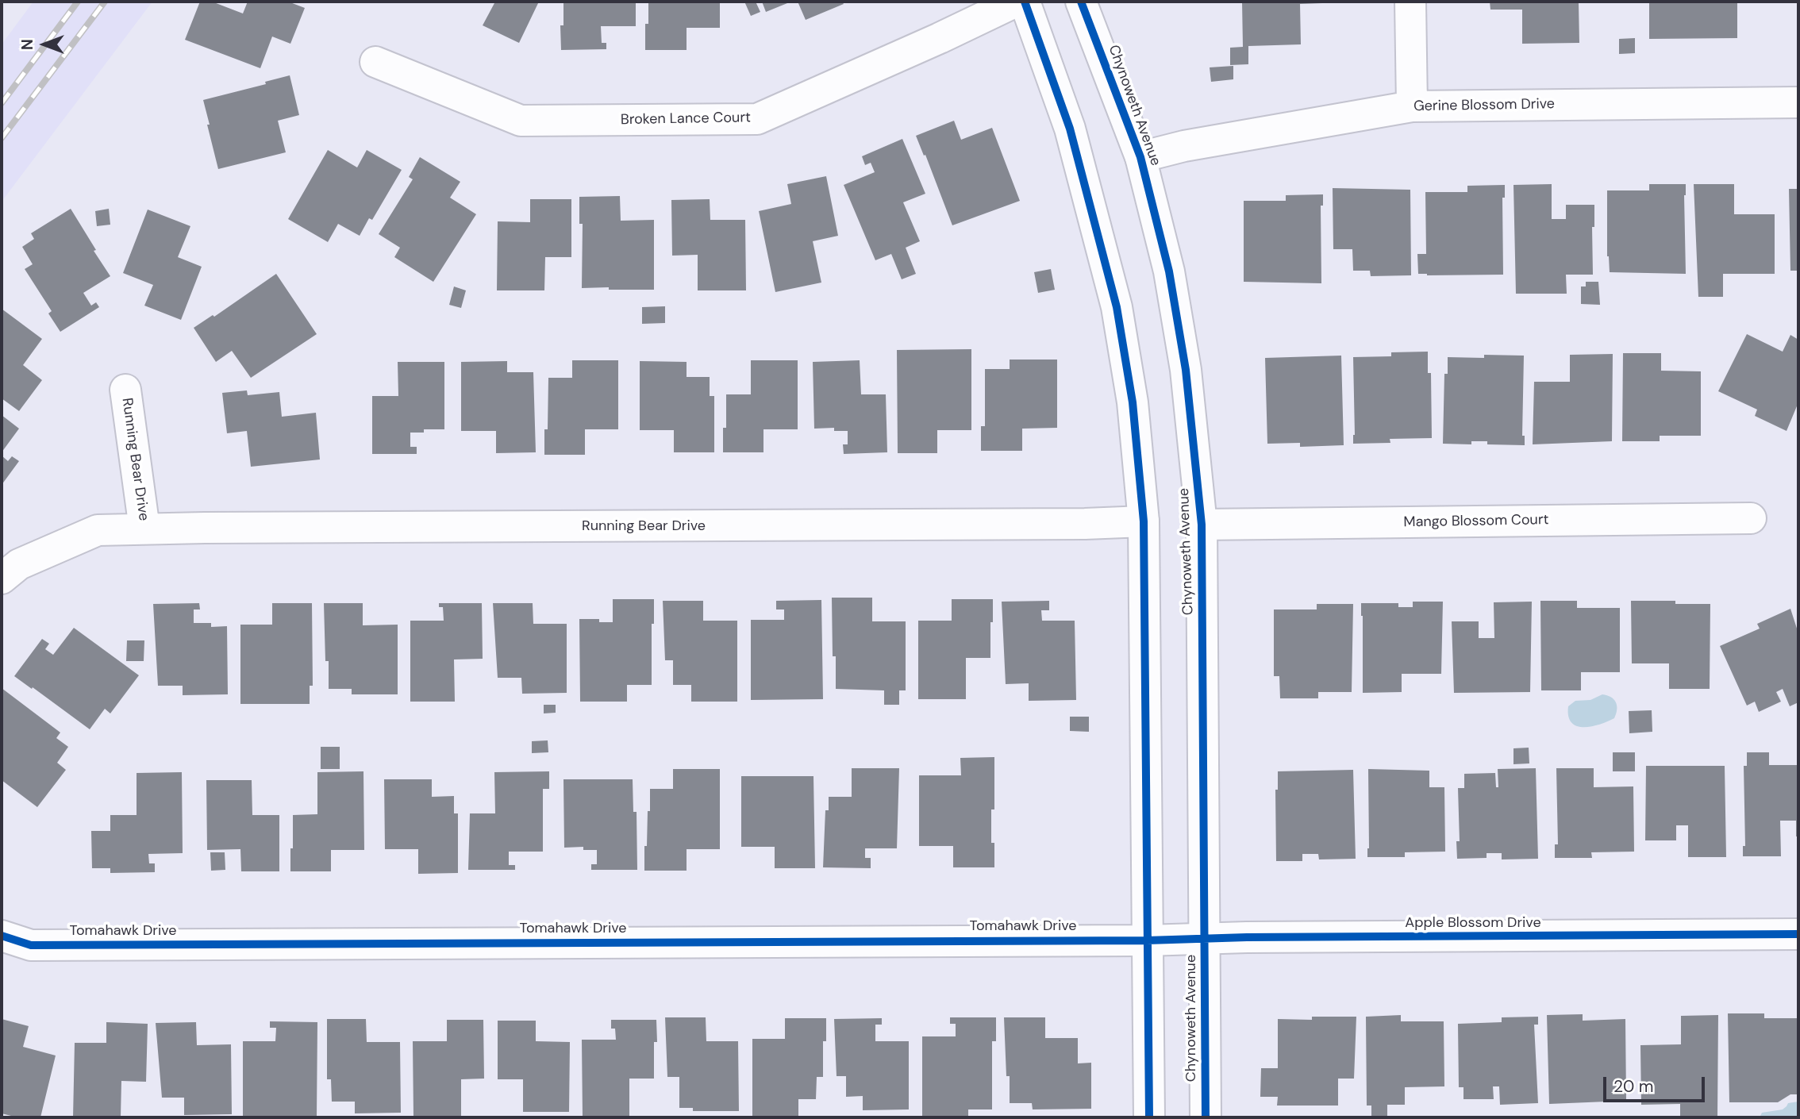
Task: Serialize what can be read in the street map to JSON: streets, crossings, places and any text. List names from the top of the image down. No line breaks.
{"streets":{"street":["Chynoweth Avenue","Gerine Blossom Drive","Broken Lance Court","Running Bear Drive","Mango Blossom Court","Apple Blossom Drive","Tomahawk Drive"]},"crossings":[["Chynoweth Avenue","Gerine Blossom Drive"],["Chynoweth Avenue","Mango Blossom Court"],["Chynoweth Avenue","Apple Blossom Drive"],["Apple Blossom Drive","Tomahawk Drive"]],"scale_bar":"20 m","north":"left"}
